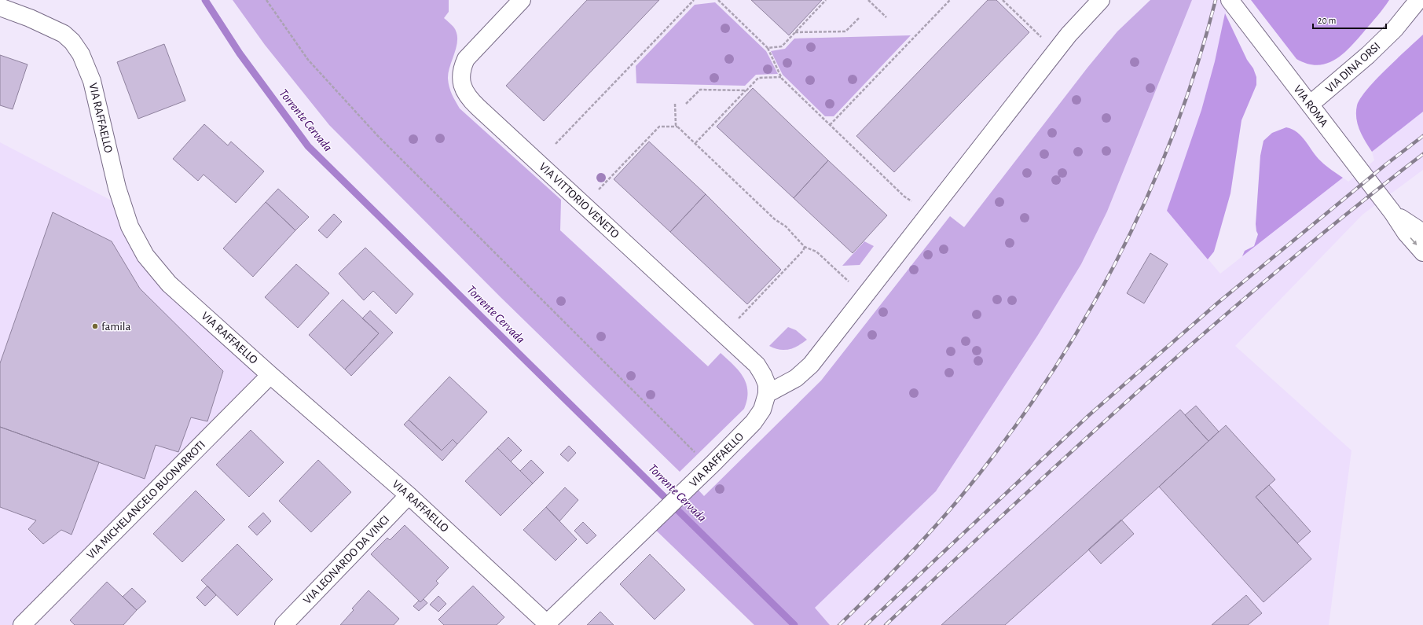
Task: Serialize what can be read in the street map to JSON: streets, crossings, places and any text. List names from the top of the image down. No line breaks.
{"streets":{"street":["VIA DINA ORSI","VIA ROMA","VIA RAFFAELLO","VIA VITTORIO VENETO","VIA MICHELANGELO BUONARROTI","VIA LEONARDO DA VINCI"]},"crossings":[["VIA DINA ORSI","VIA ROMA"],["VIA RAFFAELLO","VIA VITTORIO VENETO"],["VIA RAFFAELLO","VIA MICHELANGELO BUONARROTI"],["VIA RAFFAELLO","VIA LEONARDO DA VINCI"]],"water":["Torrente Cervada"],"places":["famila"],"scale_bar":"20 m"}
